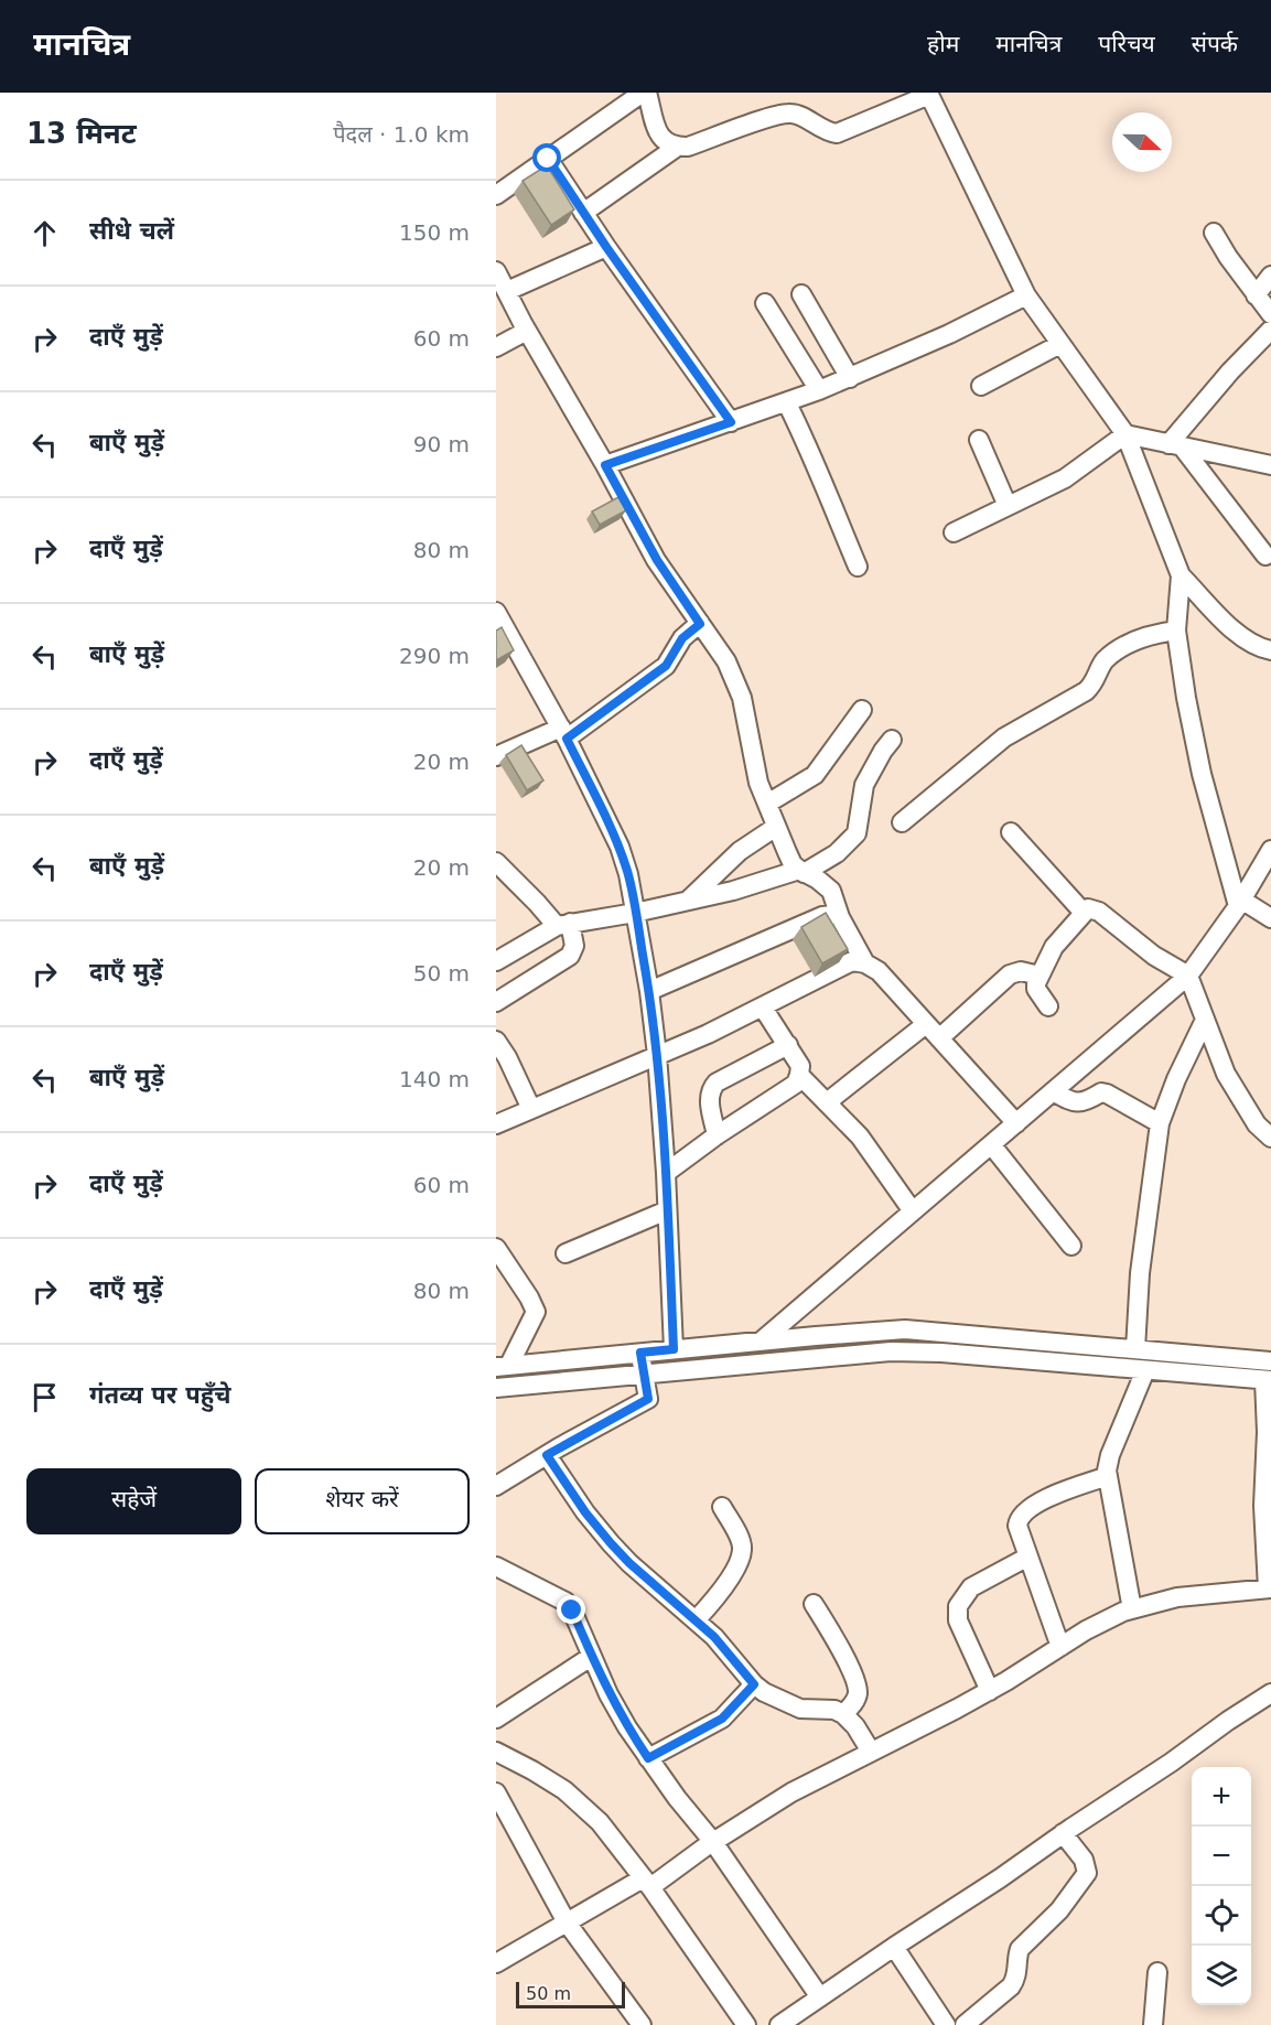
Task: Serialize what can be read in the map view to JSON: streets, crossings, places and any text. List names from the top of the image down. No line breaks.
{"scale_bar":"50 m","north":"right","page":{"header":"मानचित्र","nav":["होम","मानचित्र","परिचय","संपर्क"],"heading":["13 मिनट","पैदल · 1.0 km"],"list":[["सीधे चलें","150 m"],["दाएँ मुड़ें","60 m"],["बाएँ मुड़ें","90 m"],["दाएँ मुड़ें","80 m"],["बाएँ मुड़ें","290 m"],["दाएँ मुड़ें","20 m"],["बाएँ मुड़ें","20 m"],["दाएँ मुड़ें","50 m"],["बाएँ मुड़ें","140 m"],["दाएँ मुड़ें","60 m"],["दाएँ मुड़ें","80 m"],"गंतव्य पर पहुँचे"],"buttons":["सहेजें","शेयर करें"],"map_buttons":["+","−"],"scale":"50 m"}}
